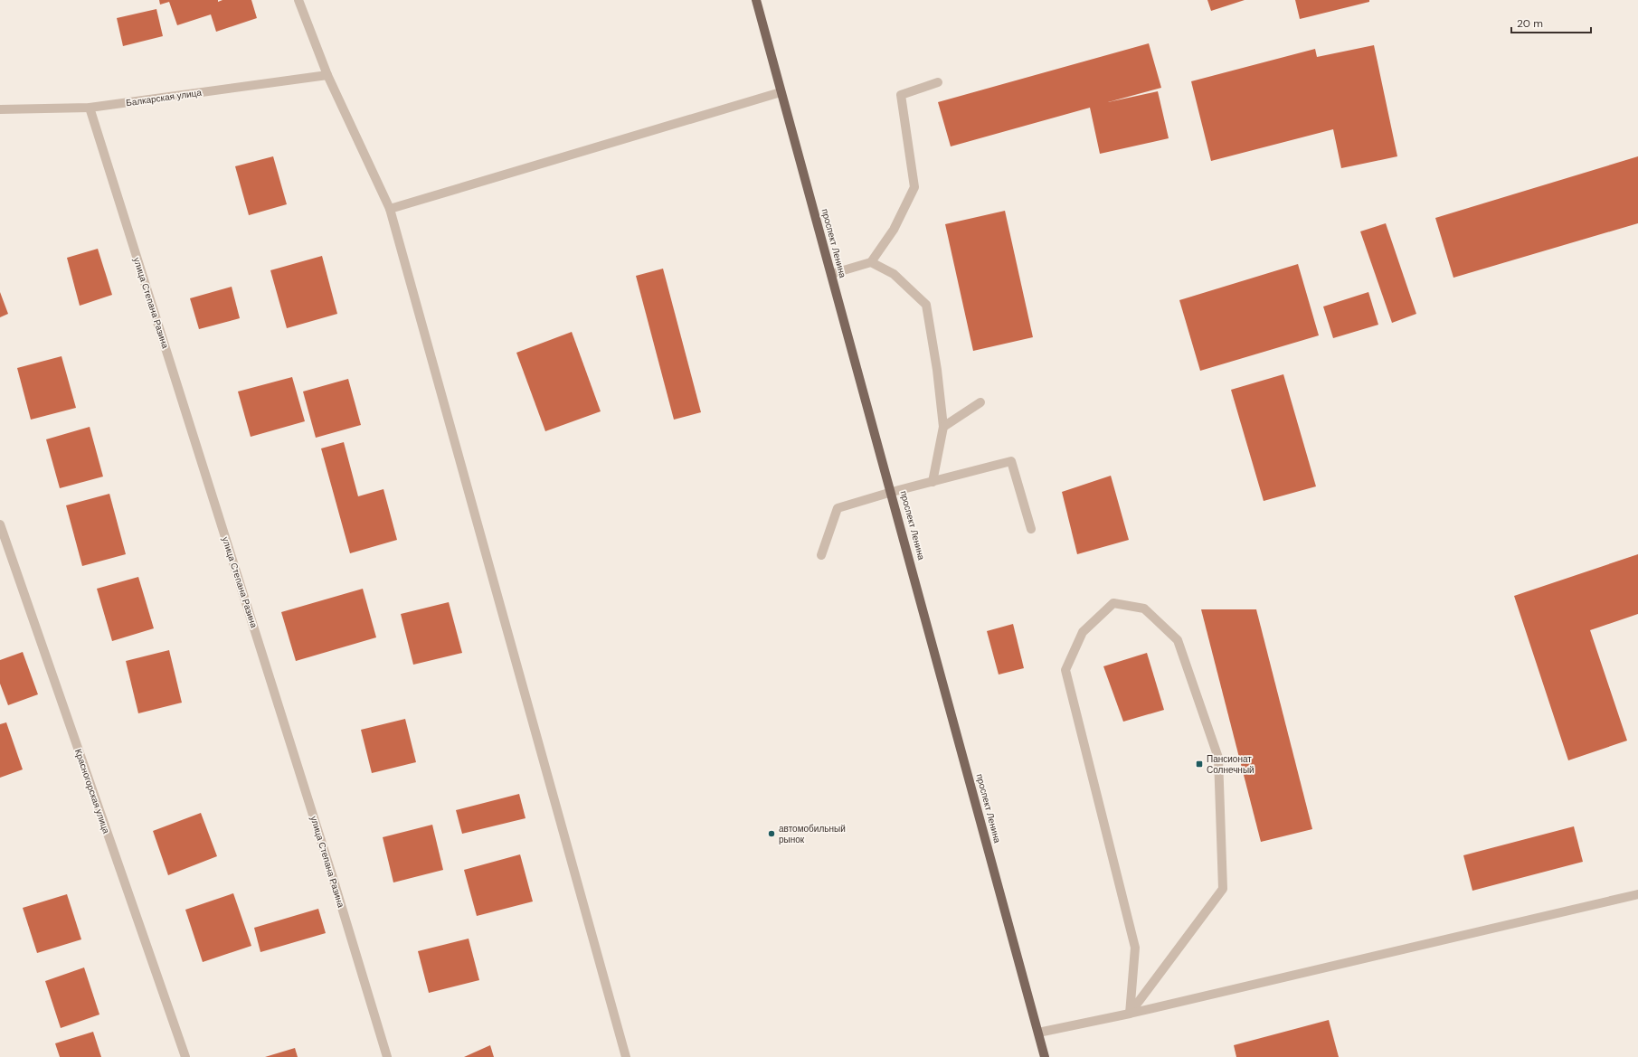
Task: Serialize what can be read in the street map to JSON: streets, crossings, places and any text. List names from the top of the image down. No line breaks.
{"streets":{"main road":["проспект Ленина"],"street":["Балкарская улица","улица Степана Разина","Красногорская улица"]},"crossings":[["Балкарская улица","улица Степана Разина"]],"places":{"transit":["Пансионат Солнечный"],"other":["автомобильный рынок"]},"scale_bar":"20 m"}
